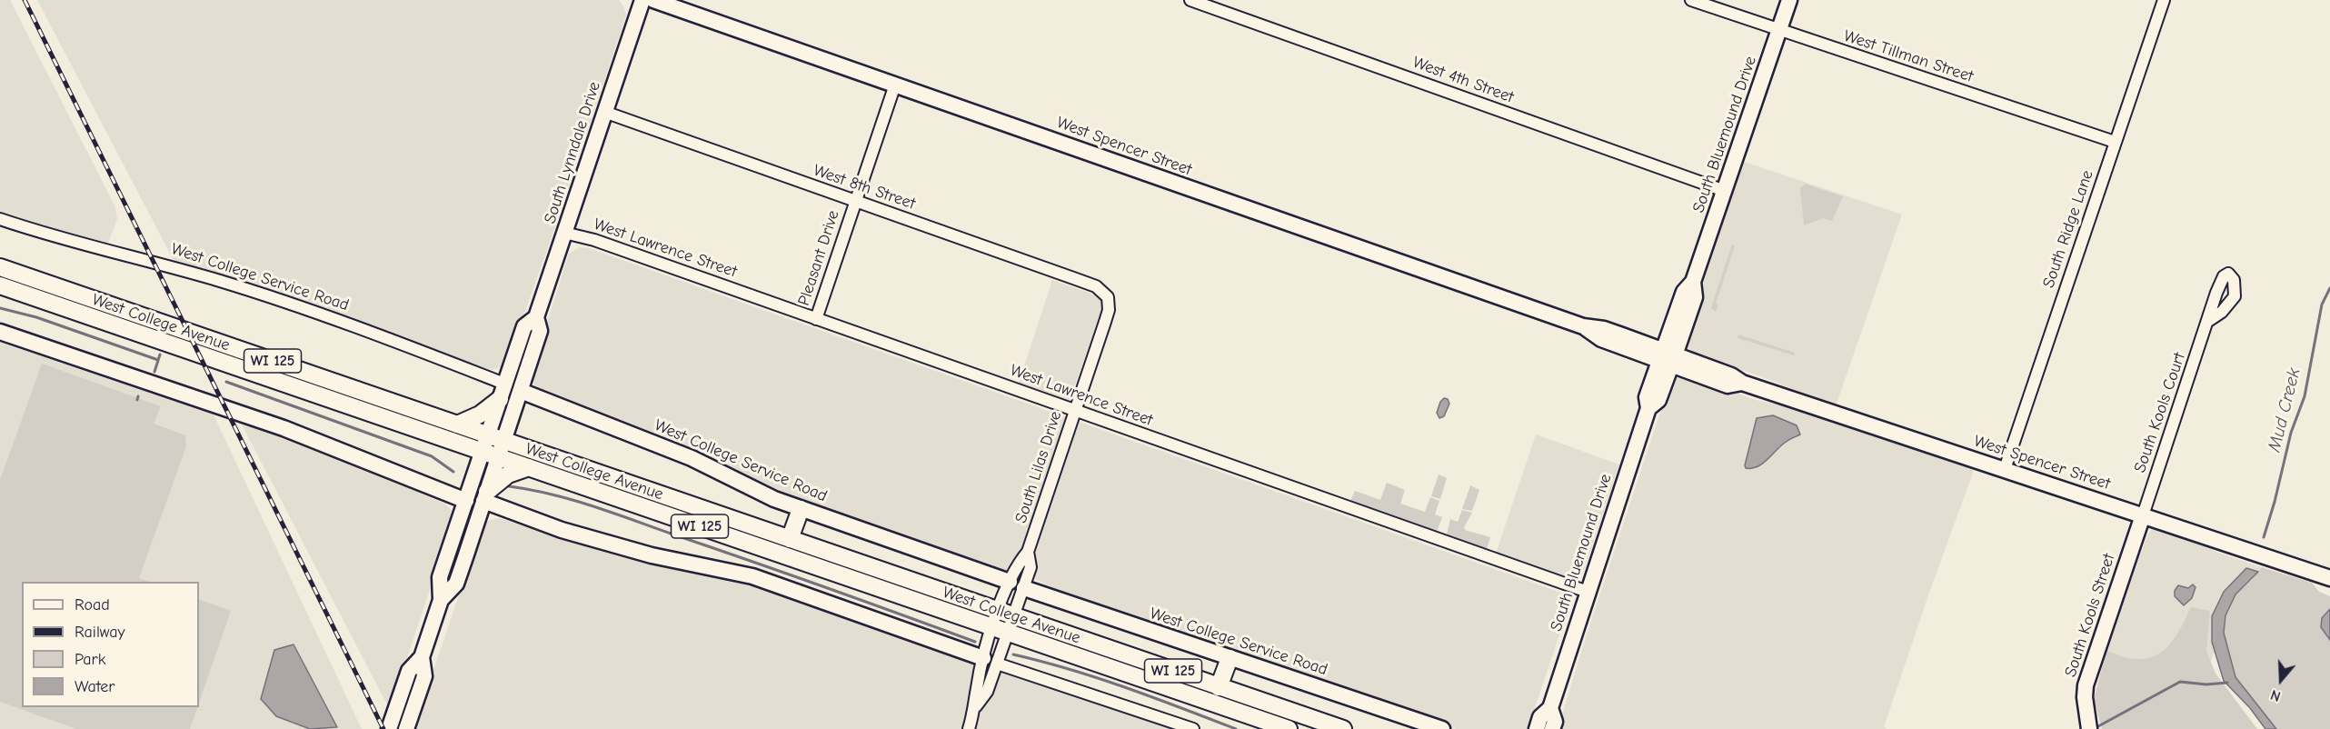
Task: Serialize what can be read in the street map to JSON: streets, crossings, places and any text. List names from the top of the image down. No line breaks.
{"streets":{"main road":["West College Avenue","WI 125"],"street":["West Tillman Street","West 4th Street","South Bluemound Drive","West Spencer Street","South Lynndale Drive","West 8th Street","South Ridge Lane","West Lawrence Street","Pleasant Drive","West College Service Road","South Kools Court","South Lilas Drive","South Kools Street"]},"crossings":[["West Tillman Street","South Bluemound Drive"],["West Tillman Street","South Ridge Lane"],["West 4th Street","South Bluemound Drive"],["South Bluemound Drive","West Spencer Street"],["South Bluemound Drive","West Lawrence Street"],["West Spencer Street","South Ridge Lane"],["West Spencer Street","Pleasant Drive"],["West Spencer Street","South Kools Court"],["West Spencer Street","South Kools Street"],["South Lynndale Drive","West 8th Street"],["South Lynndale Drive","West Lawrence Street"],["South Lynndale Drive","West College Service Road"],["South Lynndale Drive","West College Avenue"],["West 8th Street","Pleasant Drive"],["West 8th Street","South Lilas Drive"],["West Lawrence Street","Pleasant Drive"],["West Lawrence Street","South Lilas Drive"],["West College Service Road","South Lilas Drive"],["West College Avenue","South Lilas Drive"],["South Kools Court","South Kools Street"]],"water":["Mud Creek"],"legend":["Road","Railway","Park","Water"],"north":"bottom"}
